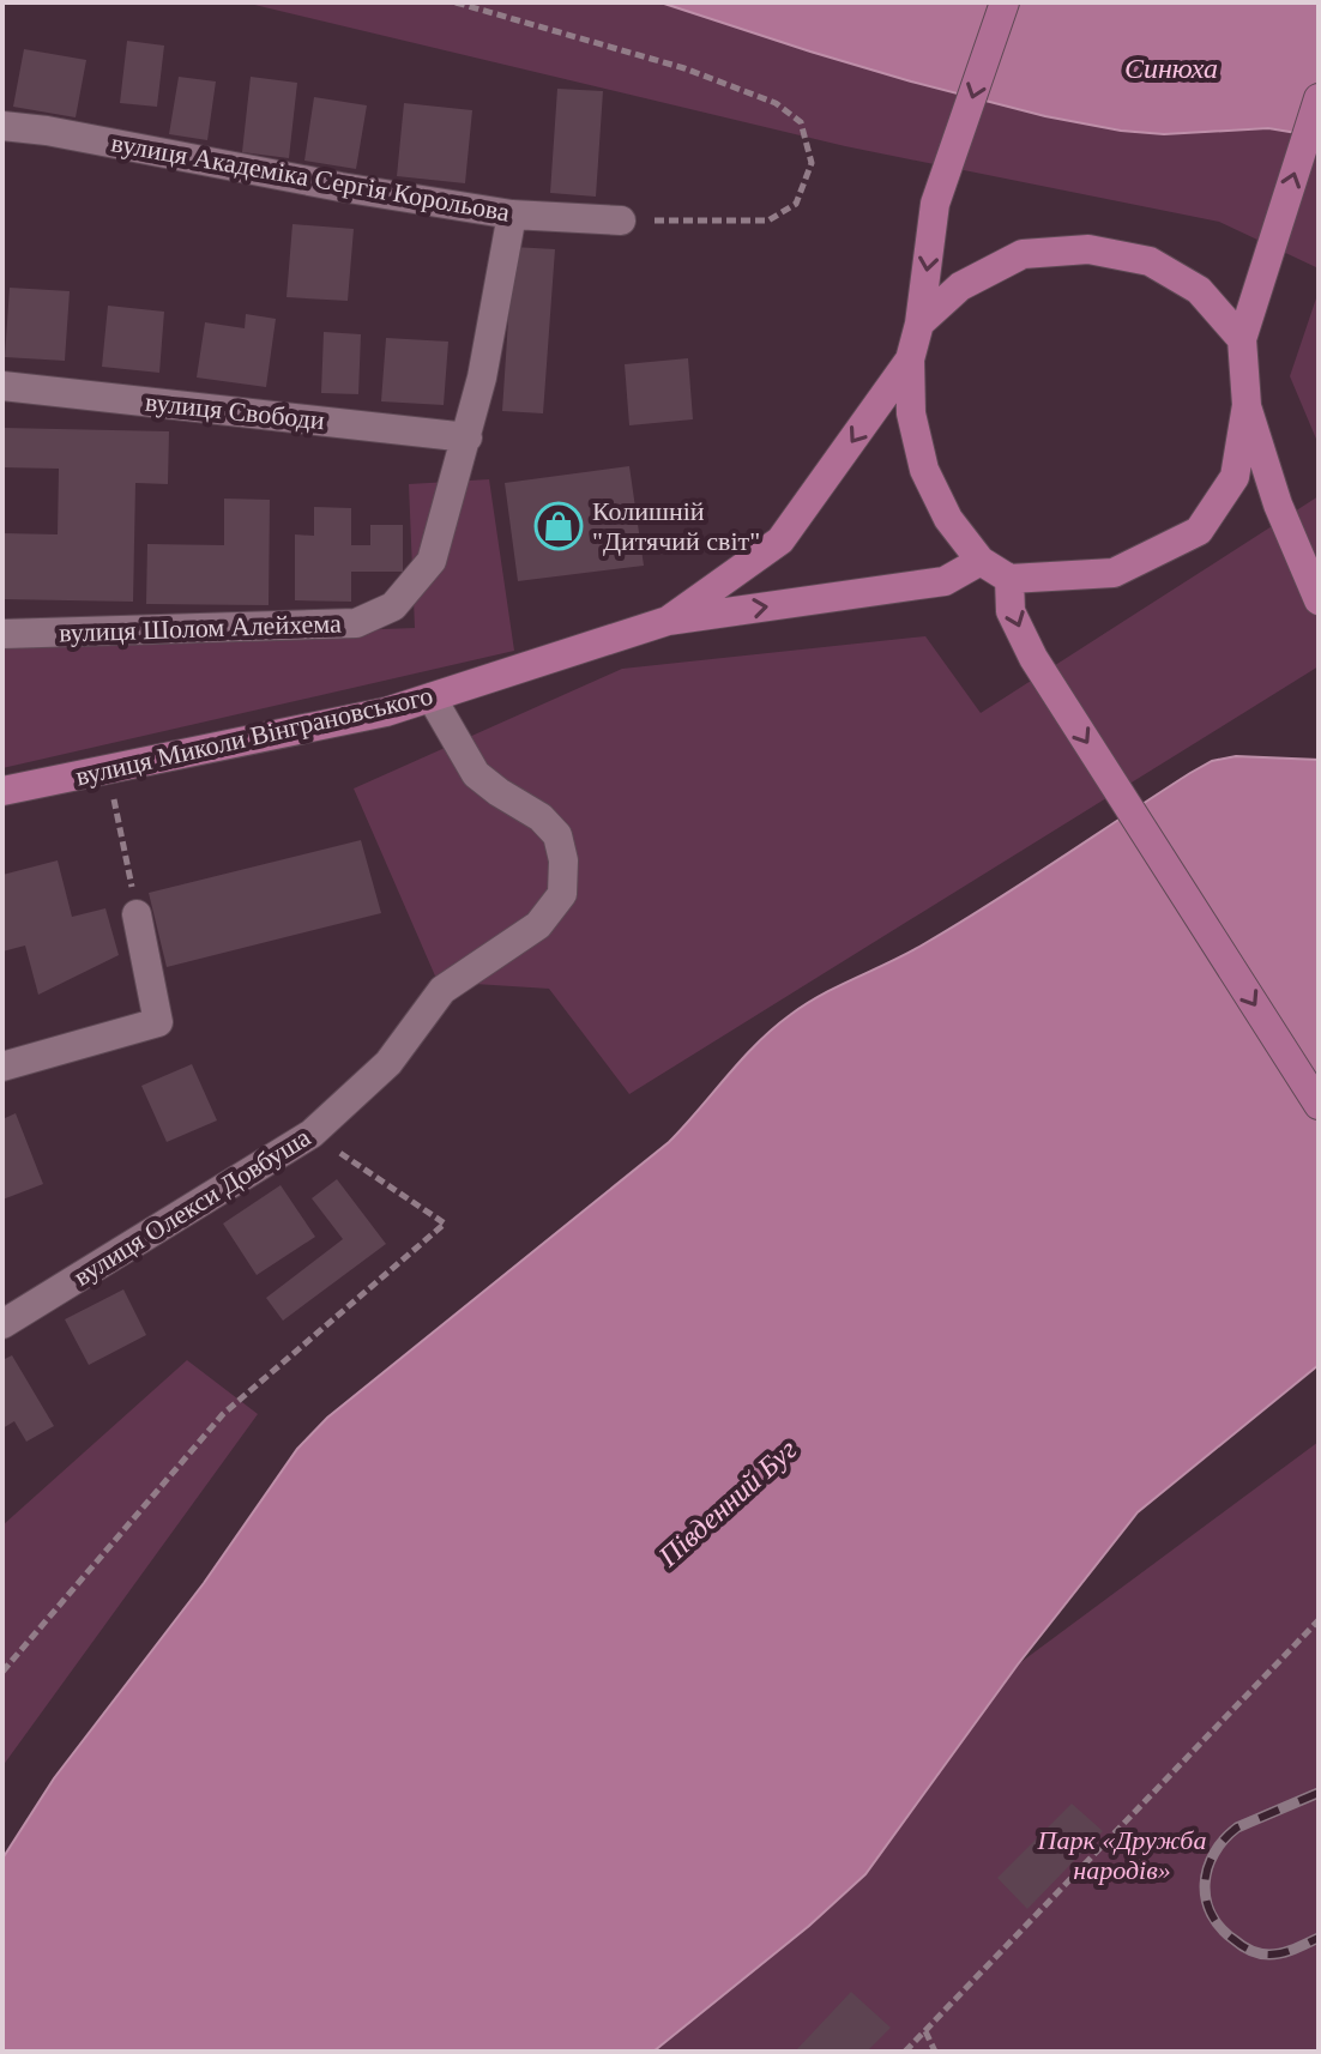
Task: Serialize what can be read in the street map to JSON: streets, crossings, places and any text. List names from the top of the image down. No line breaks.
{"streets":{"main road":["вулиця Миколи Вінграновського"],"street":["вулиця Академіка Сергія Корольова","вулиця Свободи","вулиця Шолом Алейхема","вулиця Олекси Довбуша"]},"crossings":[["вулиця Свободи","вулиця Шолом Алейхема"],["вулиця Миколи Вінграновського","вулиця Олекси Довбуша"]],"water":["Синюха","Південний Буг"],"parks":["Парк «Дружба народів»"],"places":{"shop":["Колишній \"Дитячий світ\""]}}
